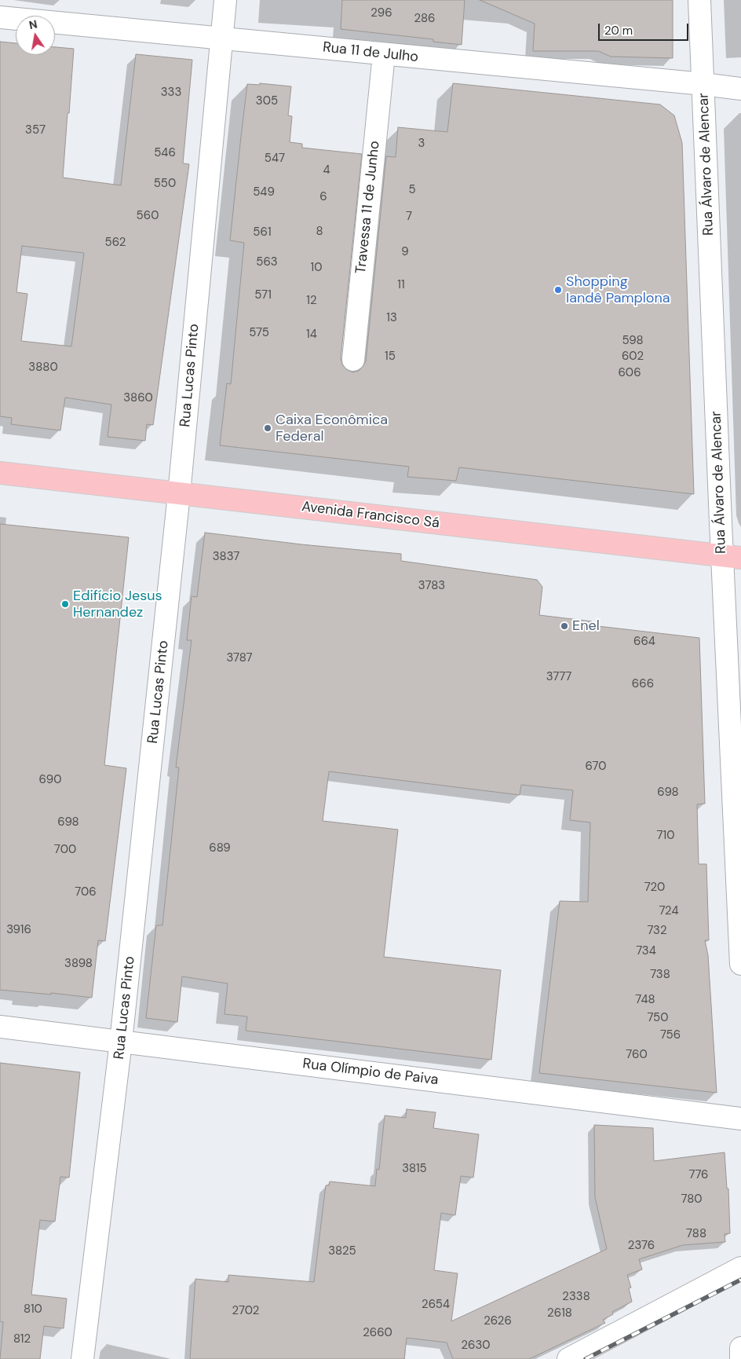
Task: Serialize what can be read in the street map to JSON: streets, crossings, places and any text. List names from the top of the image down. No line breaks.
{"streets":{"main road":["Avenida Francisco Sá"],"street":["Rua 11 de Julho","Rua Álvaro de Alencar","Travessa 11 de Junho","Rua Lucas Pinto","Rua Olímpio de Paiva"]},"crossings":[["Rua 11 de Julho","Rua Álvaro de Alencar"],["Rua 11 de Julho","Travessa 11 de Junho"],["Rua 11 de Julho","Rua Lucas Pinto"],["Rua Álvaro de Alencar","Avenida Francisco Sá"],["Rua Lucas Pinto","Avenida Francisco Sá"],["Rua Lucas Pinto","Rua Olímpio de Paiva"]],"places":["Shopping Iandê Pamplona","Caixa Econômica Federal","Edifício Jesus Hernandez","Enel"],"house_numbers":["296","286","333","305","357","3","546","547","4","550","5","549","6","560","7","8","561","562","9","563","10","11","571","12","13","575","14","598","15","602","3880","606","3860","3837","3783","664","3787","3777","666","670","690","698","698","710","689","700","720","706","724","3916","732","734","3898","738","748","750","756","760","3815","776","780","788","2376","3825","2338","2654","810","2702","2618","2626","2660","812","2630"],"scale_bar":"20 m","north":"top"}
